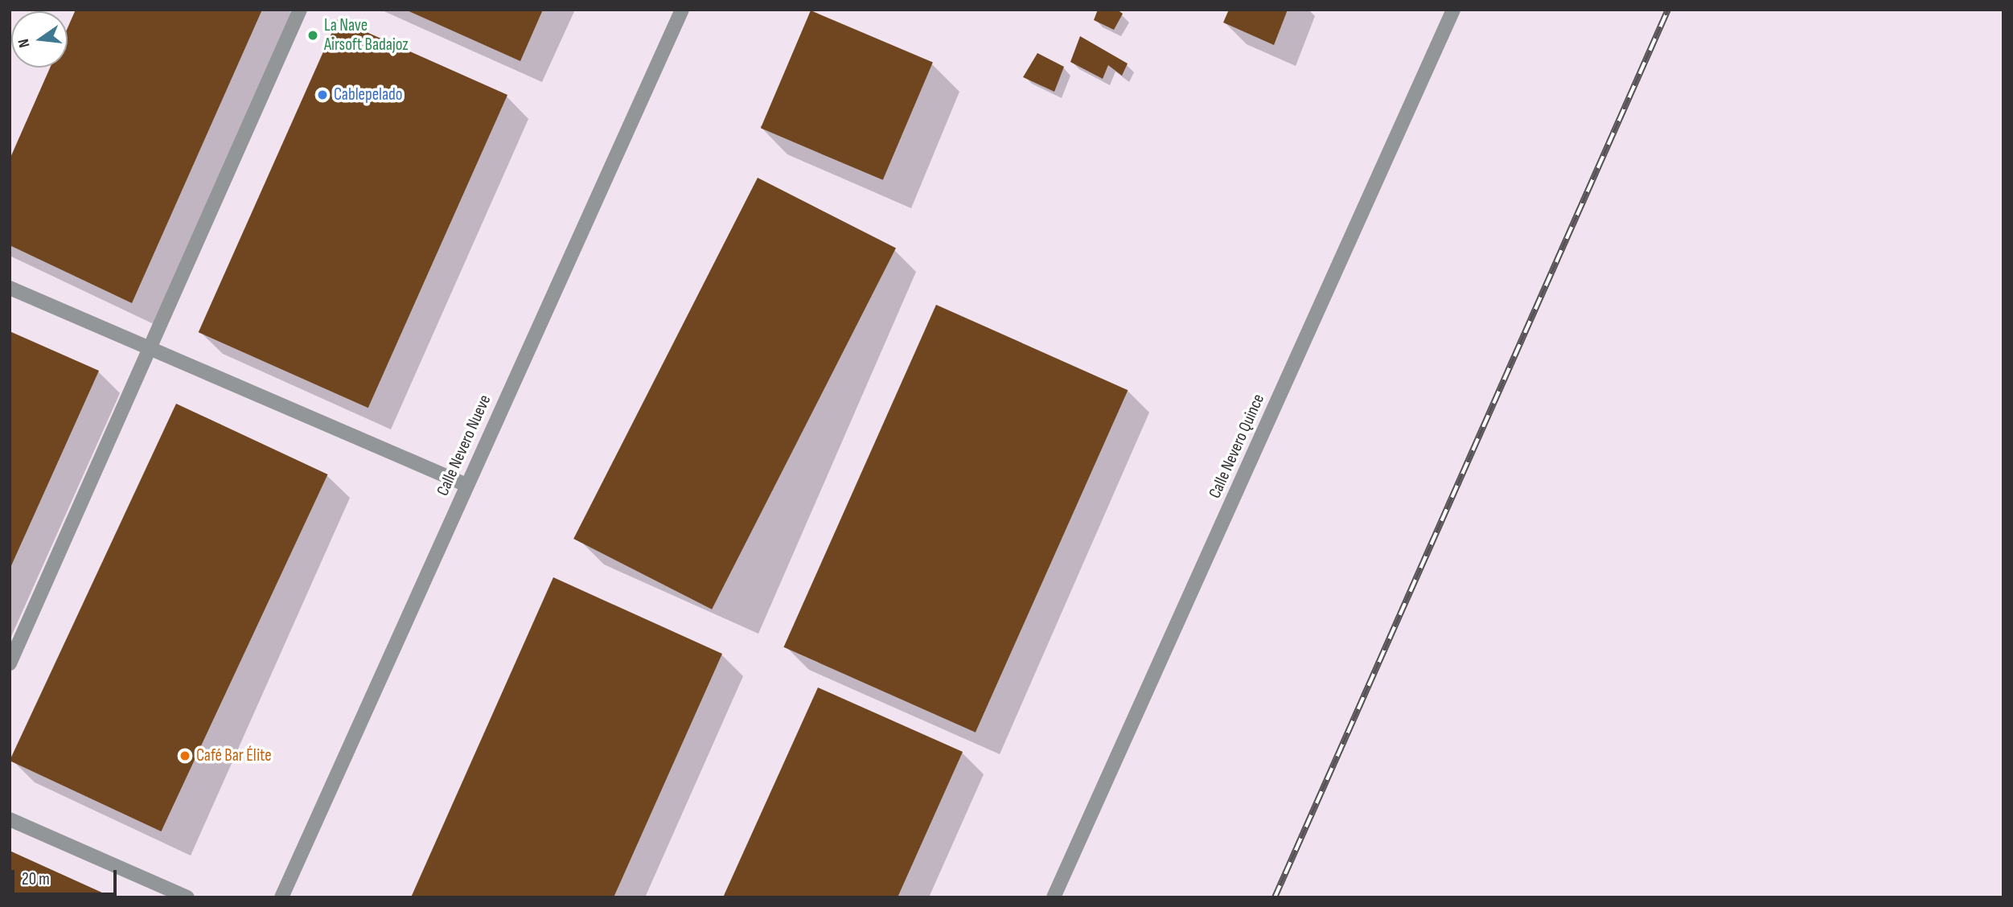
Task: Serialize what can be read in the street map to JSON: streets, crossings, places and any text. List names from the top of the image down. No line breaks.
{"streets":{"street":["Calle Nevero Nueve","Calle Nevero Quince"]},"places":["La Nave Airsoft Badajoz","Cablepelado","Café Bar Élite"],"scale_bar":"20 m","north":"left"}
